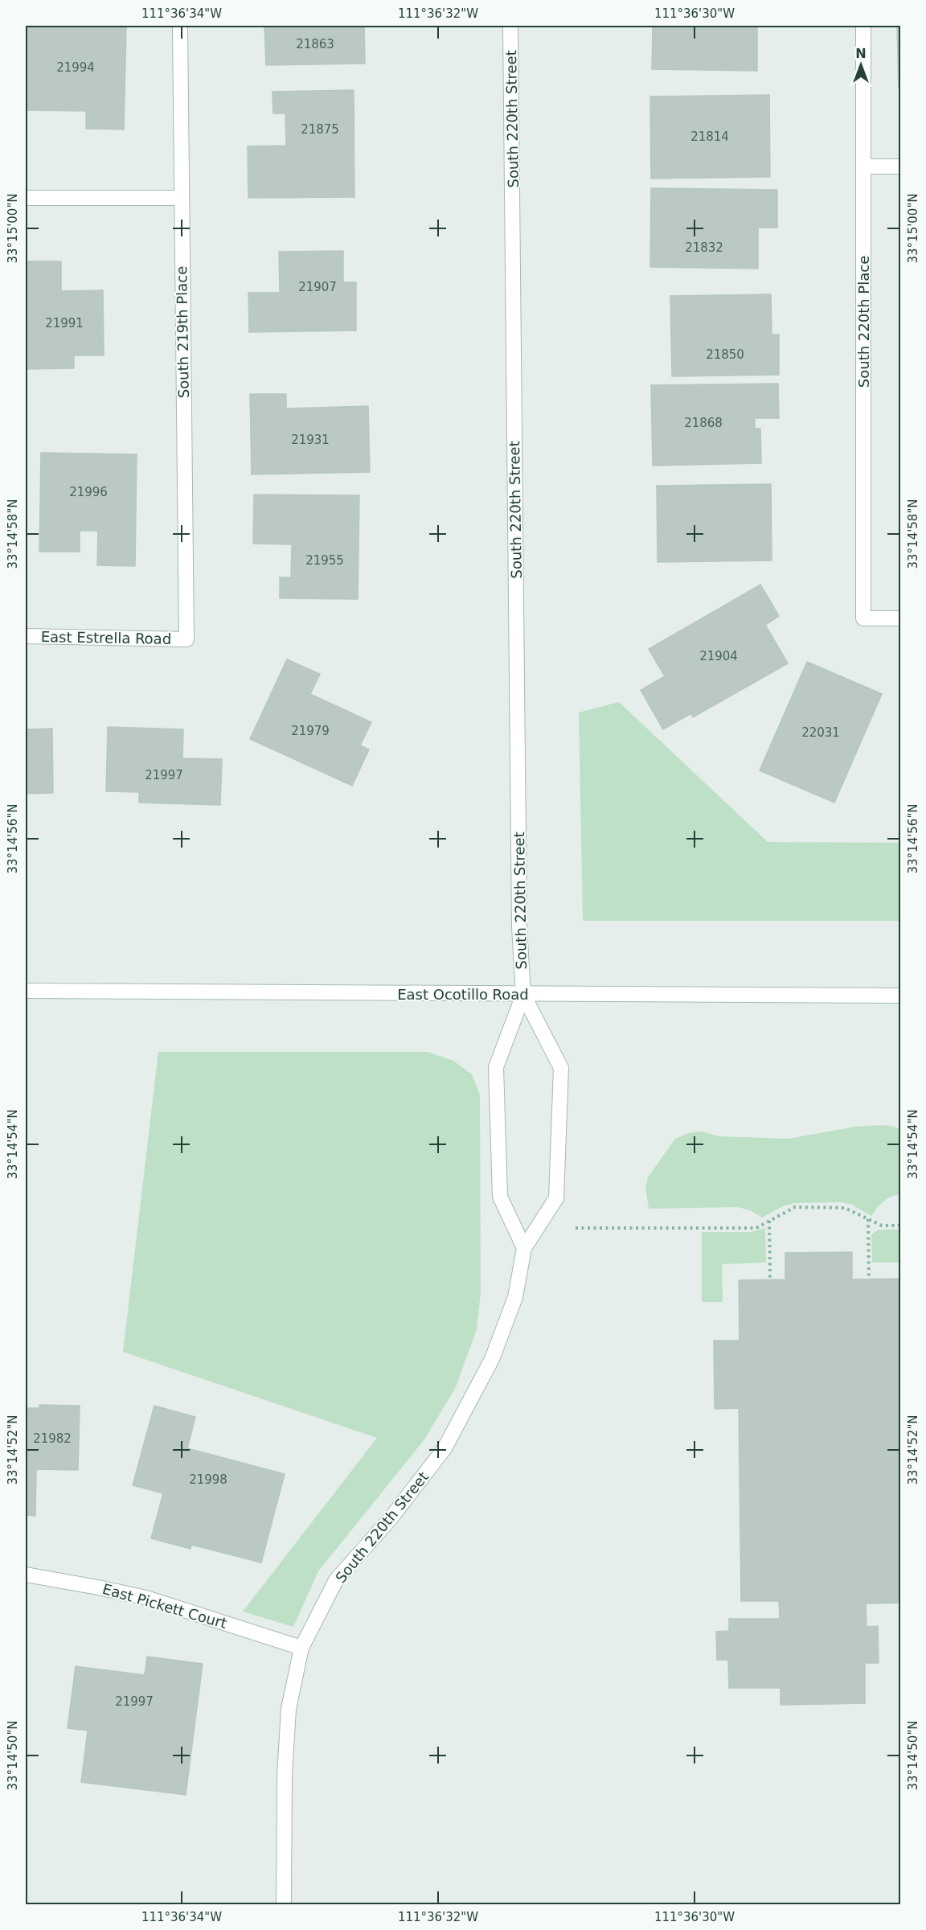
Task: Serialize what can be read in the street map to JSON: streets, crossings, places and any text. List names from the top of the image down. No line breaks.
{"streets":{"street":["South 220th Street","South 220th Place","South 219th Place","East Estrella Road","East Ocotillo Road","East Pickett Court"]},"crossings":[["South 220th Street","East Ocotillo Road"],["South 220th Street","East Pickett Court"],["South 219th Place","East Estrella Road"]],"house_numbers":["21863","21994","21875","21814","21832","21907","21991","21850","21868","21931","21996","21955","21904","21979","22031","21997","21982","21998","21997"],"north":"top","coordinates":["111°36'34\"W","111°36'32\"W","111°36'30\"W","33°15'00\"N","33°14'58\"N","33°14'56\"N","33°14'54\"N","33°14'52\"N","33°14'50\"N"]}
